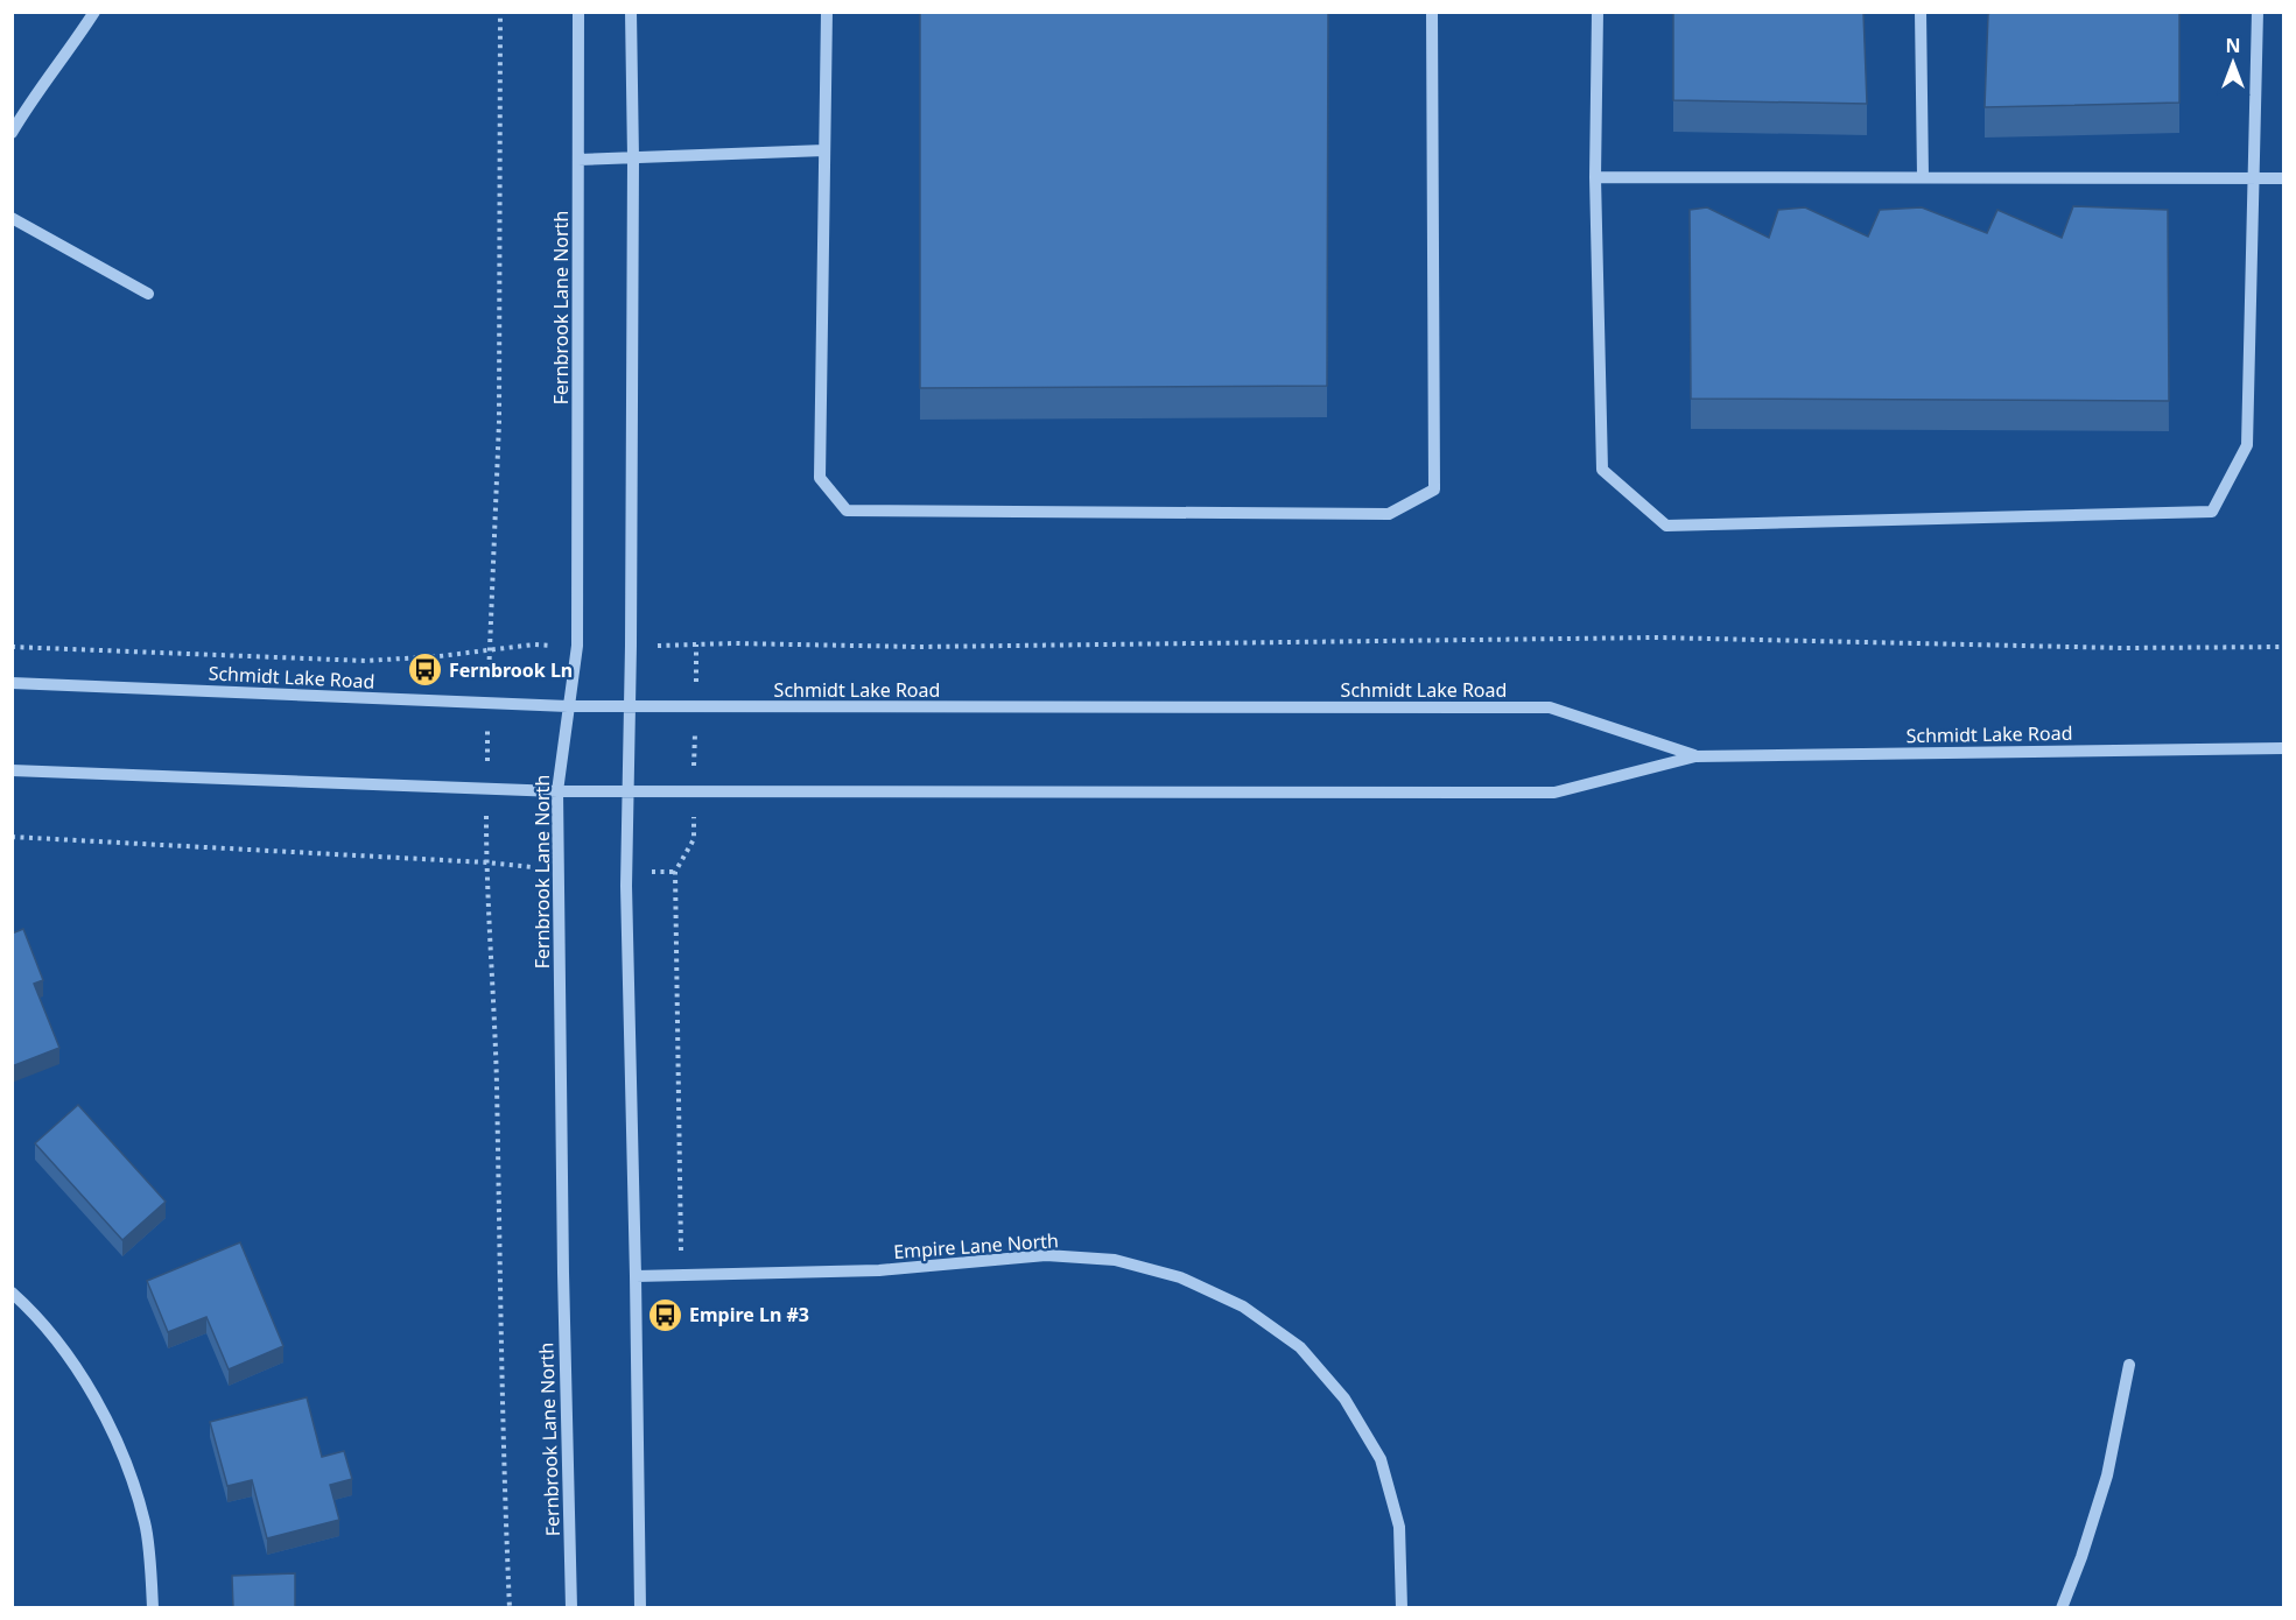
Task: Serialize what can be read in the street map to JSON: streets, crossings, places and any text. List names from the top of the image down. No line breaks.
{"streets":{"street":["Fernbrook Lane North","Schmidt Lake Road","Empire Lane North"]},"crossings":[["Fernbrook Lane North","Schmidt Lake Road"]],"places":{"bus stop":["Fernbrook Ln","Empire Ln #3"]},"north":"top"}
